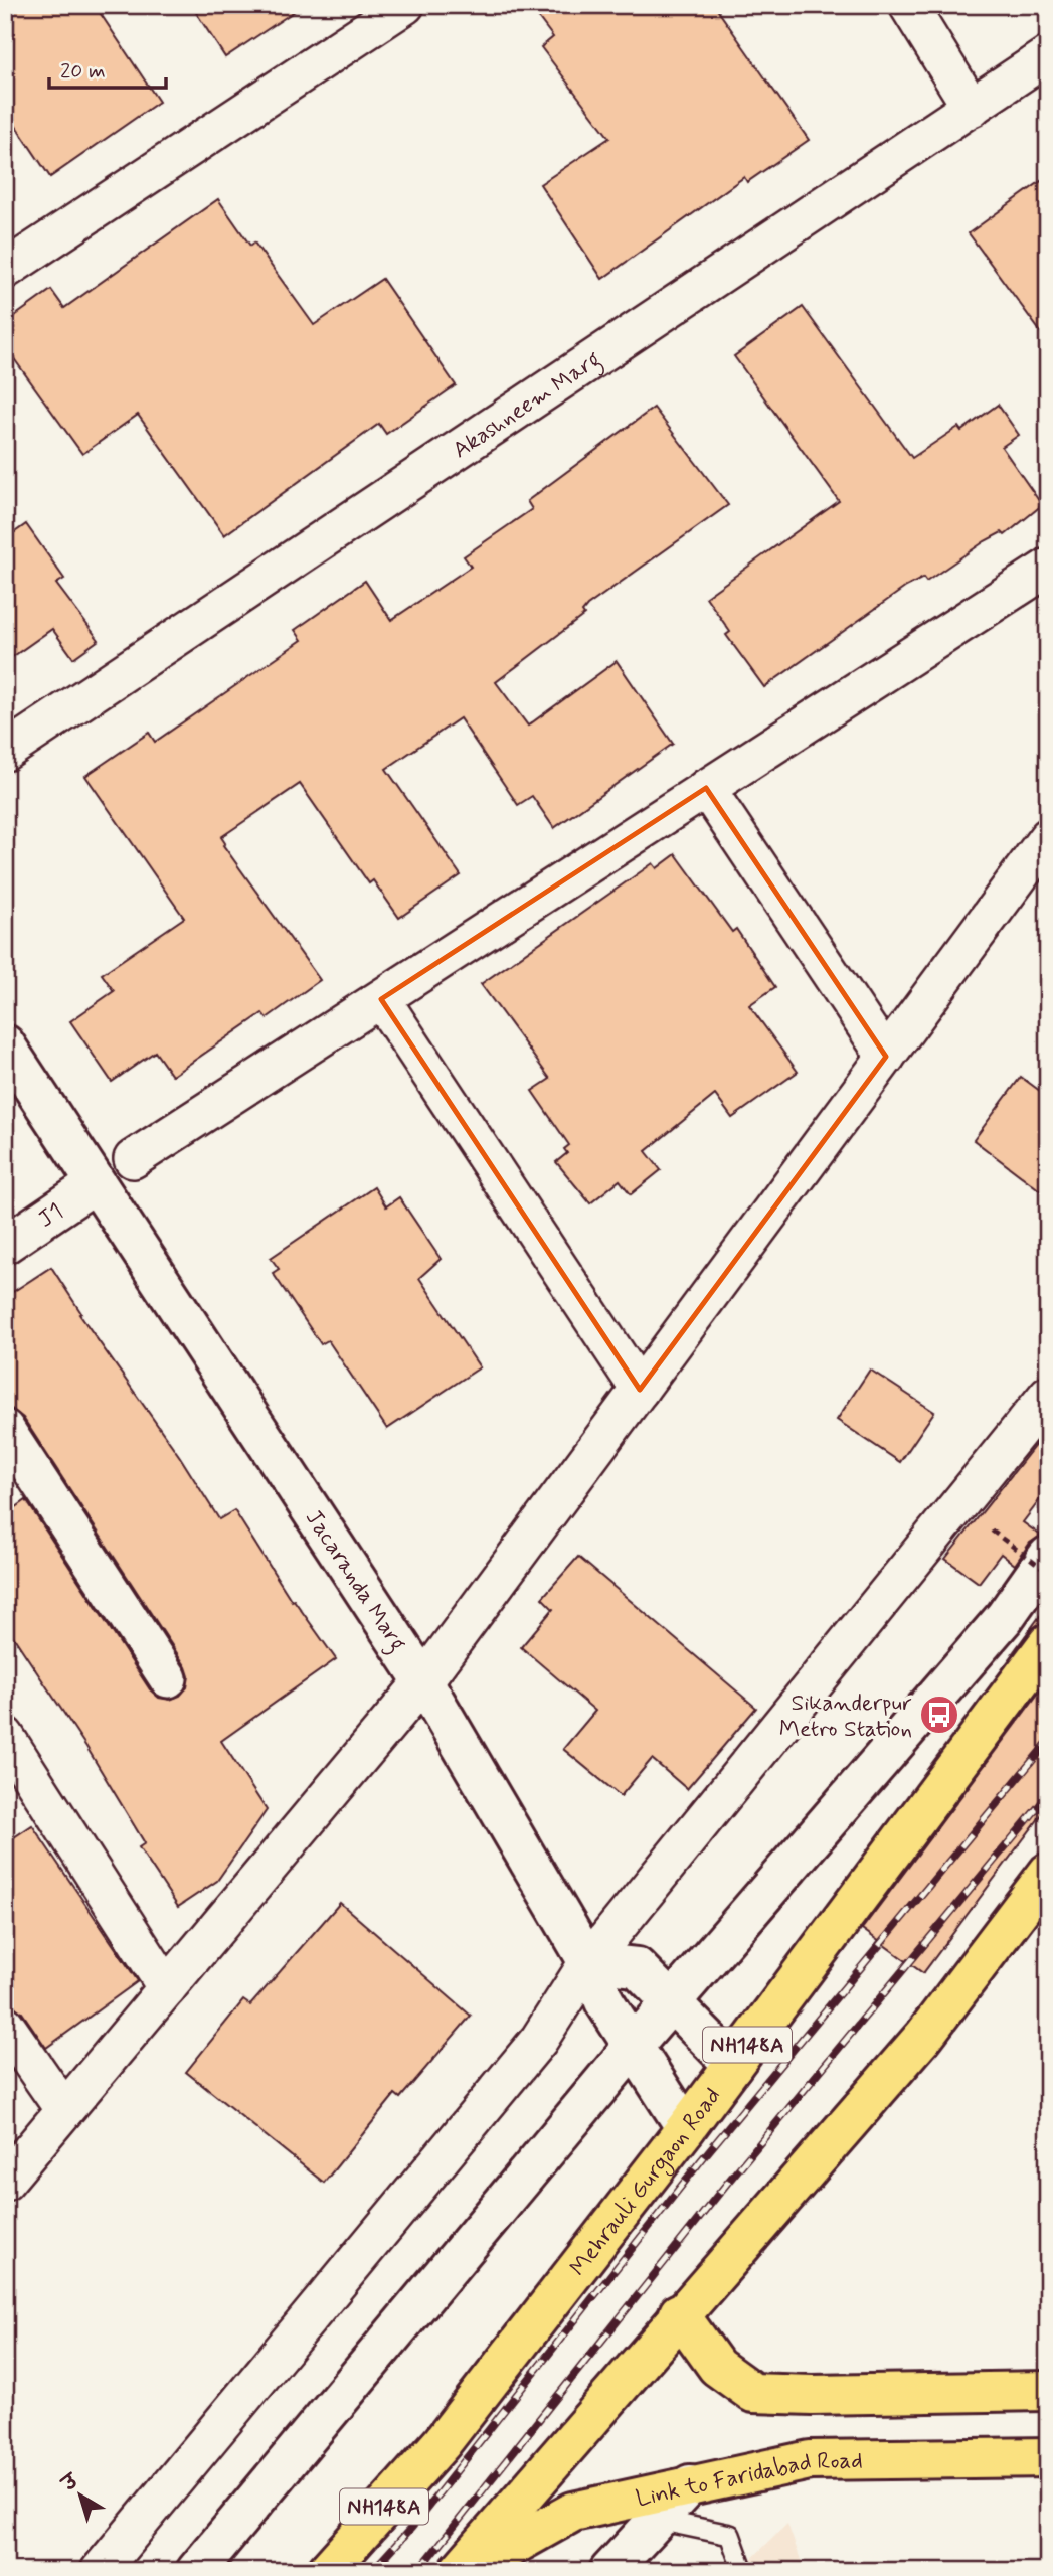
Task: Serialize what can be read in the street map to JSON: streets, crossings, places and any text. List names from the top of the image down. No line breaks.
{"streets":{"main road":["NH148A","Mehrauli Gurgaon Road","Link to Faridabad Road"],"street":["Akashneem Marg","J1","Jacaranda Marg"]},"crossings":[["J1","Jacaranda Marg"],["Jacaranda Marg","Mehrauli Gurgaon Road"]],"places":{"bus stop":["Sikanderpur Metro Station"]},"scale_bar":"20 m","north":"top left"}
